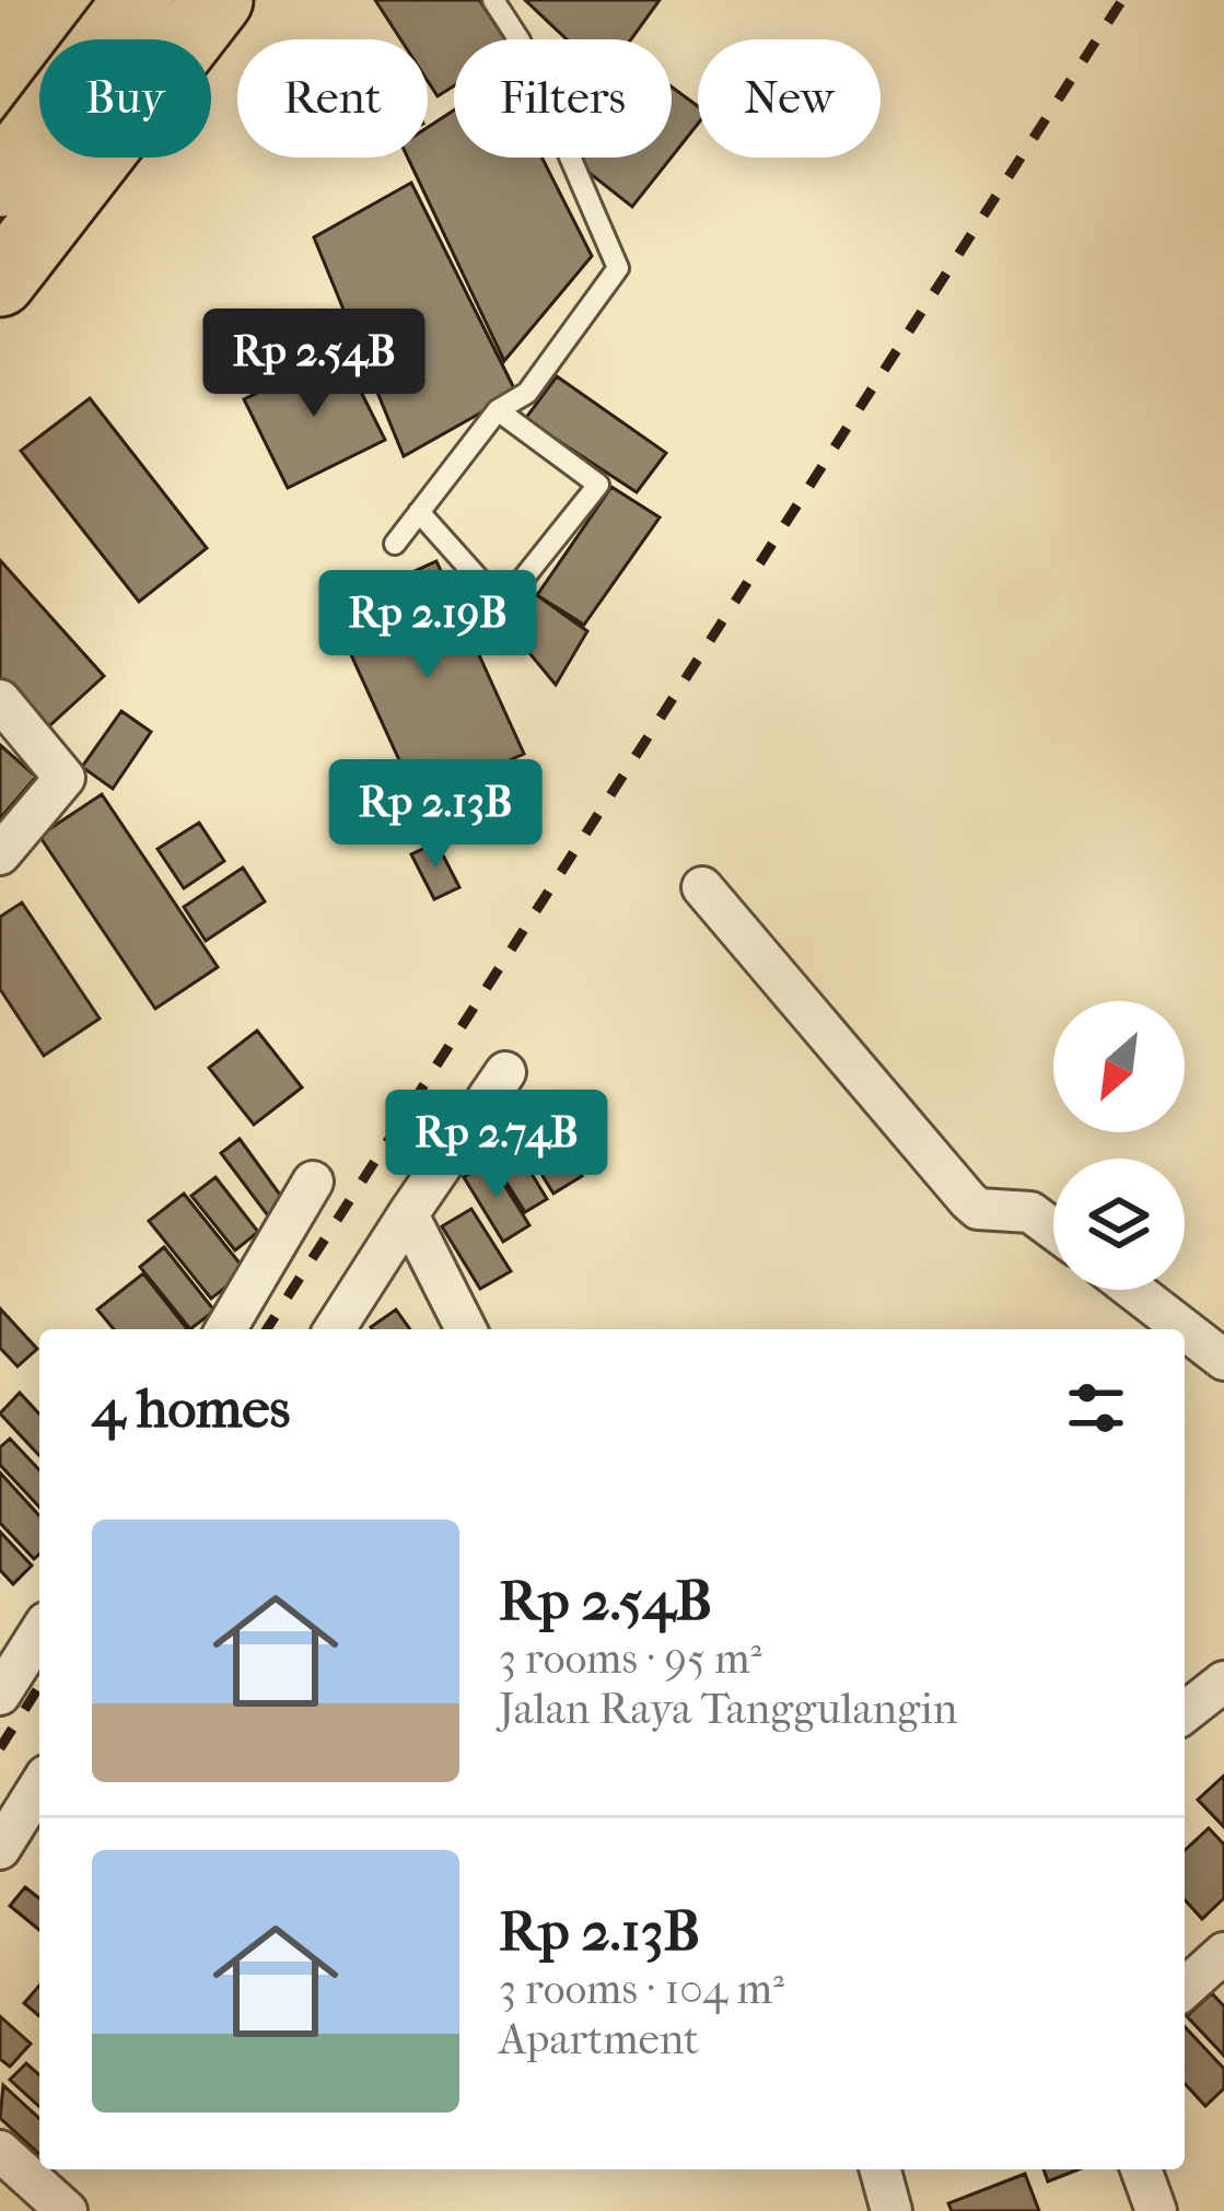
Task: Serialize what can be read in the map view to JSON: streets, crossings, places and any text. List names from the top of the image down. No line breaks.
{"north":"bottom left","page":{"chip":["Buy","Rent","Filters","New"],"price":["Rp 2.54B","Rp 2.19B","Rp 2.13B","Rp 2.74B"],"heading":"4 homes","list":[{"name":"Rp 2.54B","note":"3 rooms · 95 m² · Jalan Raya Tanggulangin"},{"name":"Rp 2.13B","note":"3 rooms · 104 m² · Apartment"}]}}
